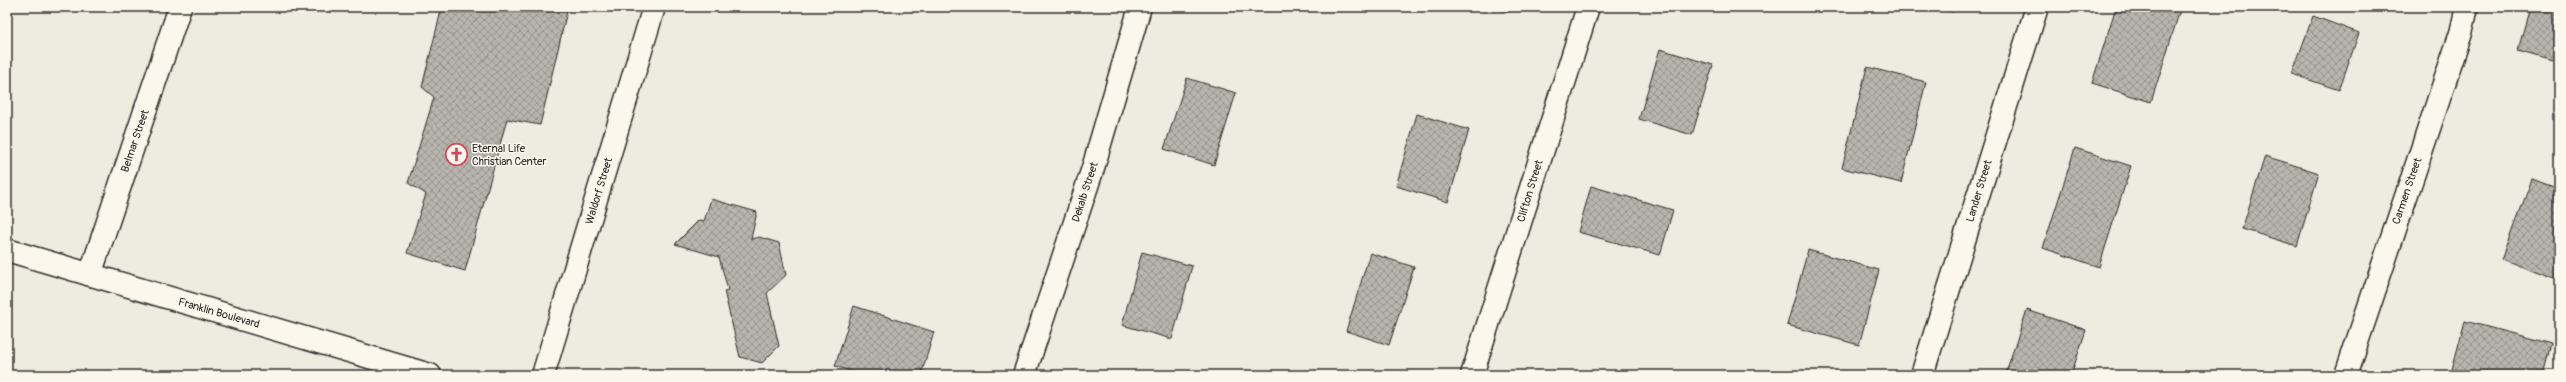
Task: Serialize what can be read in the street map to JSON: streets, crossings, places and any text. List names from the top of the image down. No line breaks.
{"streets":{"street":["Belmar Street","Waldorf Street","Clifton Street","Lander Street","Carmen Street","Dekalb Street","Franklin Boulevard"]},"crossings":[["Belmar Street","Franklin Boulevard"]],"places":{"church":["Eternal Life Christian Center"]}}
